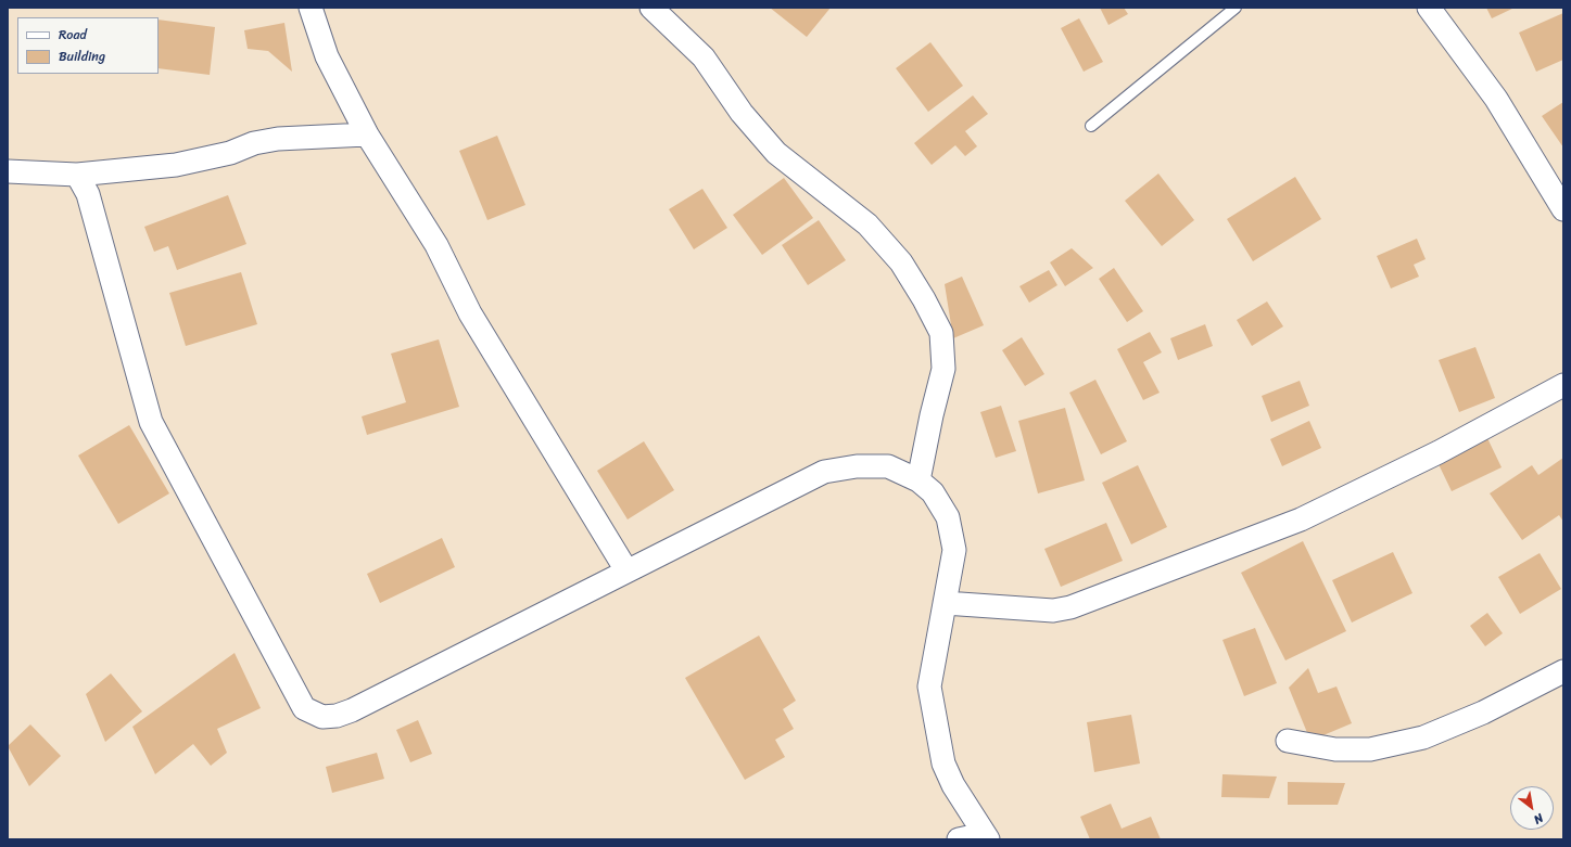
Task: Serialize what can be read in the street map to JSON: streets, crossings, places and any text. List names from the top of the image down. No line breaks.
{"legend":["Road","Building"],"north":"bottom right"}
